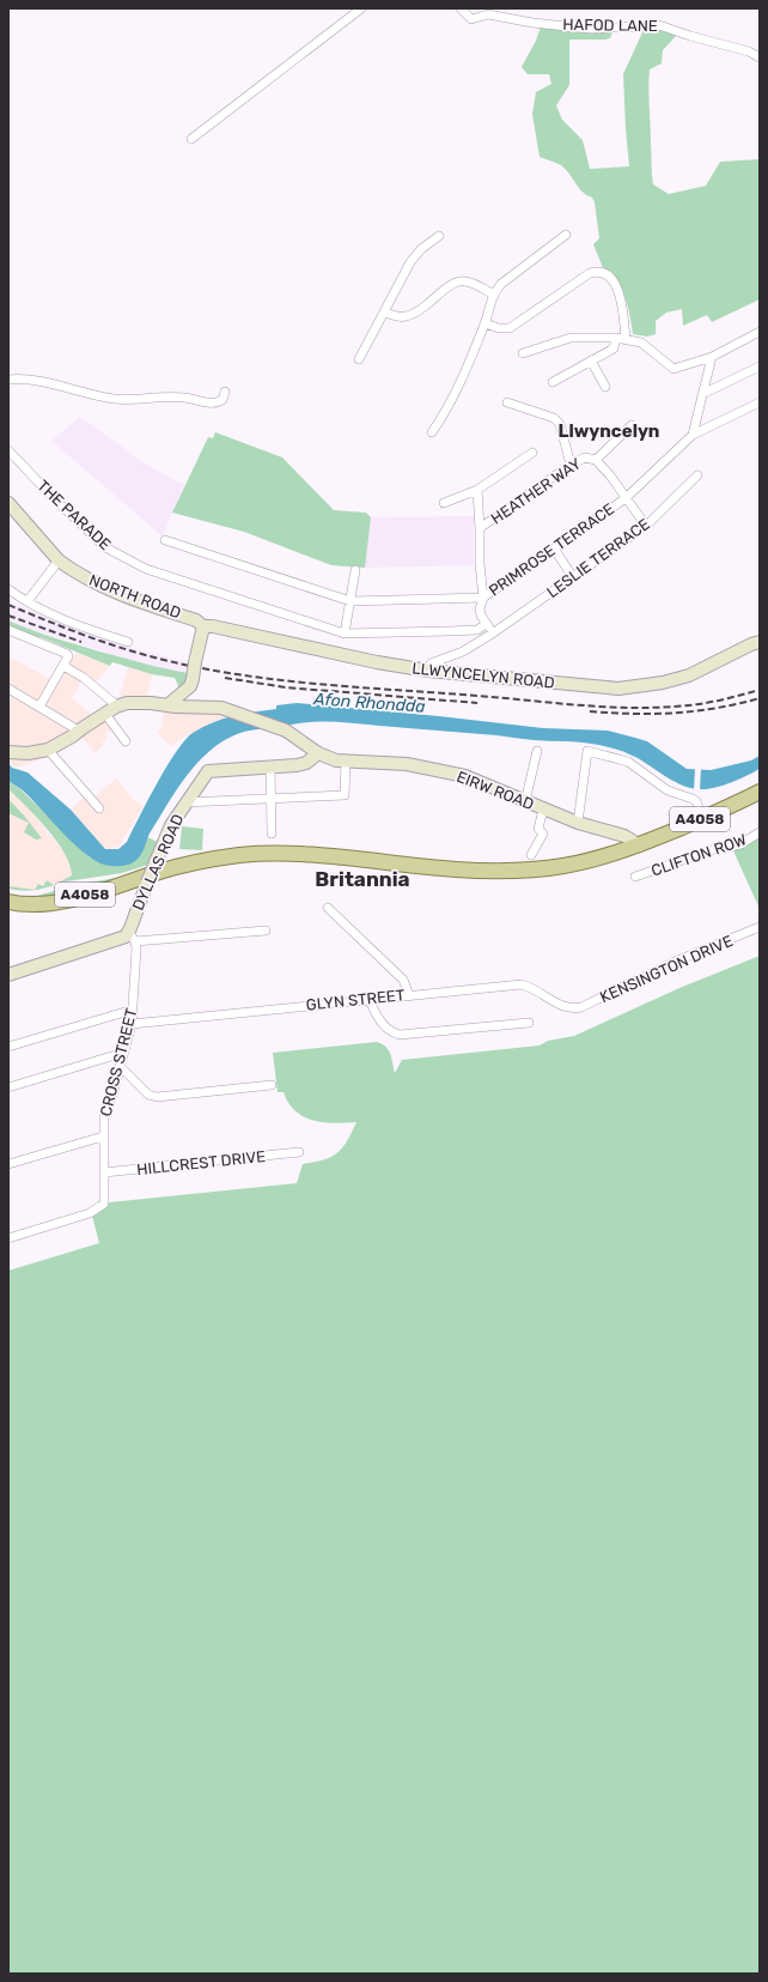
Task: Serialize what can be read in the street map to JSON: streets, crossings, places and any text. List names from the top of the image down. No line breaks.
{"streets":{"main road":["NORTH ROAD","LLWYNCELYN ROAD","EIRW ROAD","A4058","DYLLAS ROAD"],"street":["HAFOD LANE","HEATHER WAY","THE PARADE","PRIMROSE TERRACE","LESLIE TERRACE","CLIFTON ROW","KENSINGTON DRIVE","GLYN STREET","CROSS STREET","HILLCREST DRIVE"]},"crossings":[["HEATHER WAY","PRIMROSE TERRACE"],["HEATHER WAY","LESLIE TERRACE"],["LESLIE TERRACE","LLWYNCELYN ROAD"],["NORTH ROAD","LLWYNCELYN ROAD"],["EIRW ROAD","A4058"],["DYLLAS ROAD","CROSS STREET"],["KENSINGTON DRIVE","GLYN STREET"],["GLYN STREET","CROSS STREET"],["CROSS STREET","HILLCREST DRIVE"]],"districts":["Llwyncelyn","Britannia"],"water":["Afon Rhondda"]}
